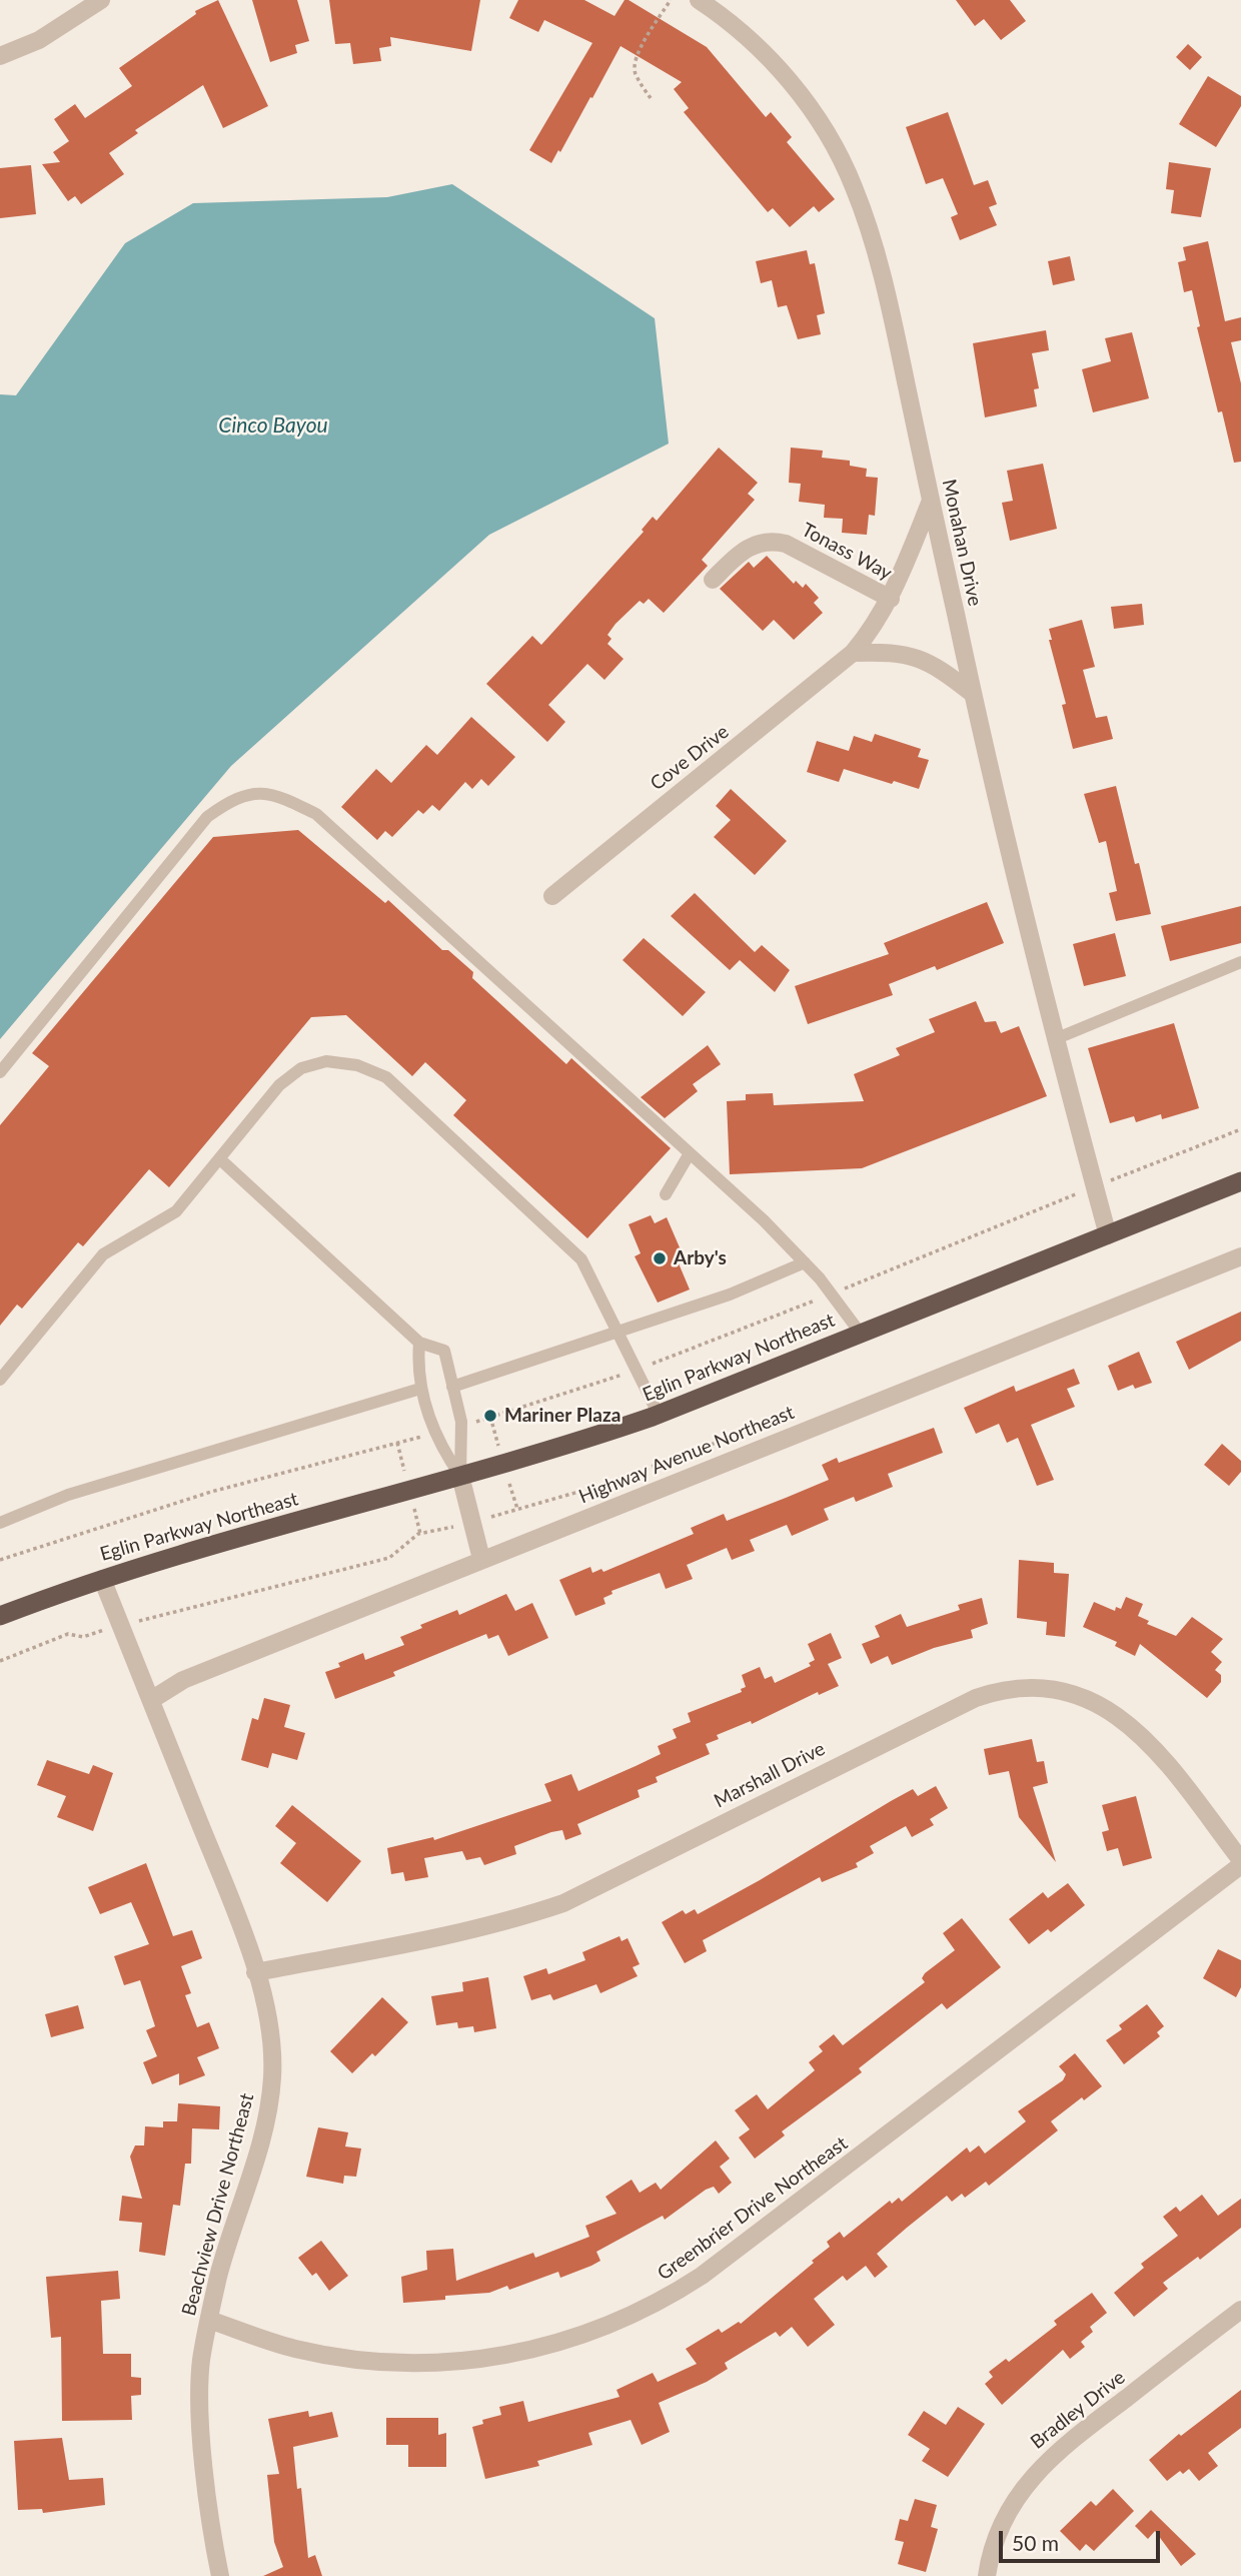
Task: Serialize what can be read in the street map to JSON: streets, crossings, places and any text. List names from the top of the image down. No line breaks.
{"streets":{"highway":["Eglin Parkway Northeast"],"street":["Monahan Drive","Tonass Way","Cove Drive","Highway Avenue Northeast","Marshall Drive","Beachview Drive Northeast","Greenbrier Drive Northeast","Bradley Drive"]},"crossings":[["Monahan Drive","Cove Drive"],["Monahan Drive","Eglin Parkway Northeast"],["Tonass Way","Cove Drive"],["Eglin Parkway Northeast","Beachview Drive Northeast"],["Highway Avenue Northeast","Beachview Drive Northeast"],["Marshall Drive","Beachview Drive Northeast"],["Beachview Drive Northeast","Greenbrier Drive Northeast"]],"water":["Cinco Bayou"],"places":["Arby's","Mariner Plaza"],"scale_bar":"50 m"}
